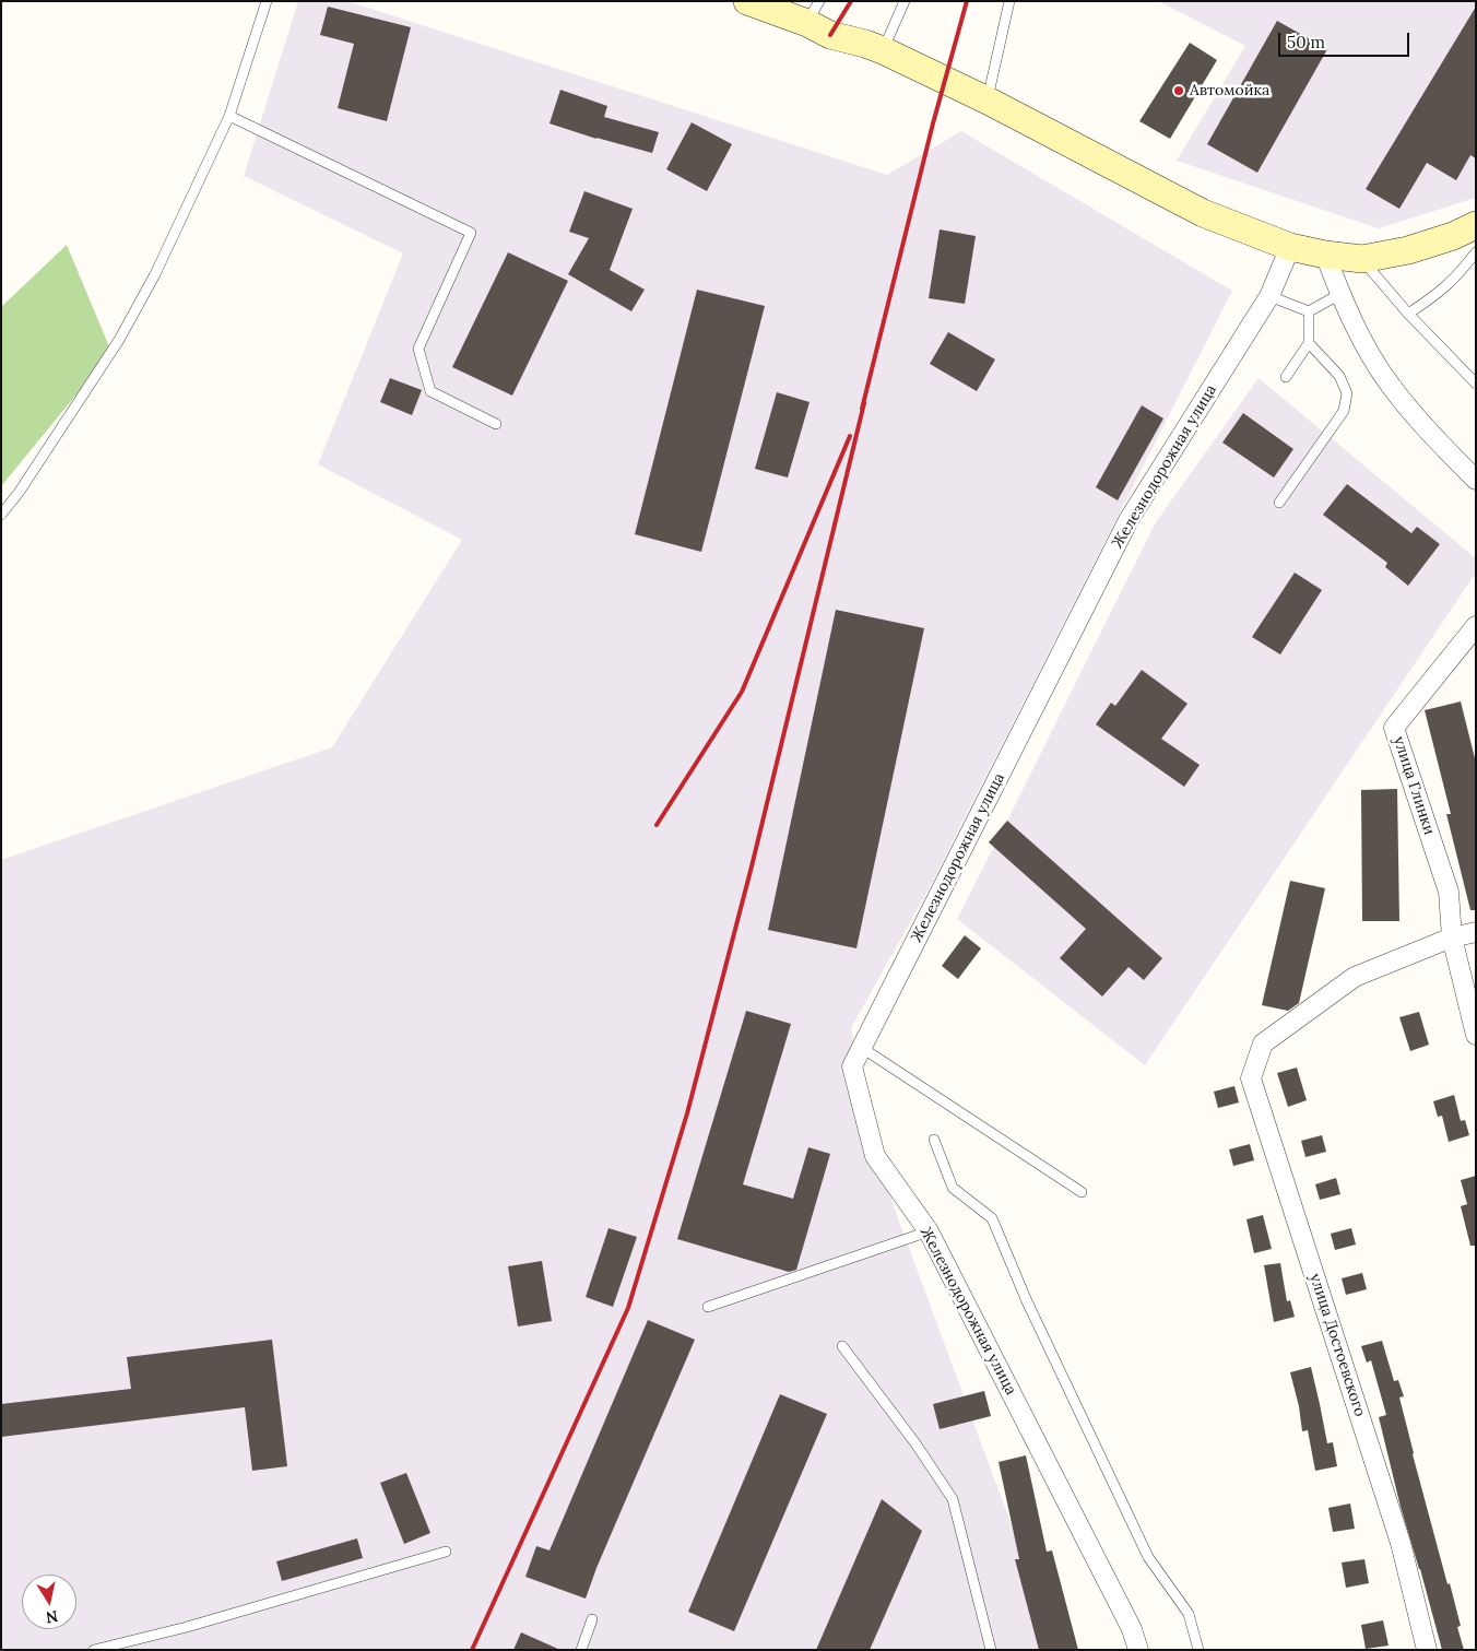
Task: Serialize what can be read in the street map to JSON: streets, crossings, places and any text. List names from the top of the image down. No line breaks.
{"streets":{"street":["Железнодорожная улица","улица Глинки","улица Достоевского"]},"crossings":[["улица Глинки","улица Достоевского"]],"places":["Автомойка"],"scale_bar":"50 m","north":"bottom"}
